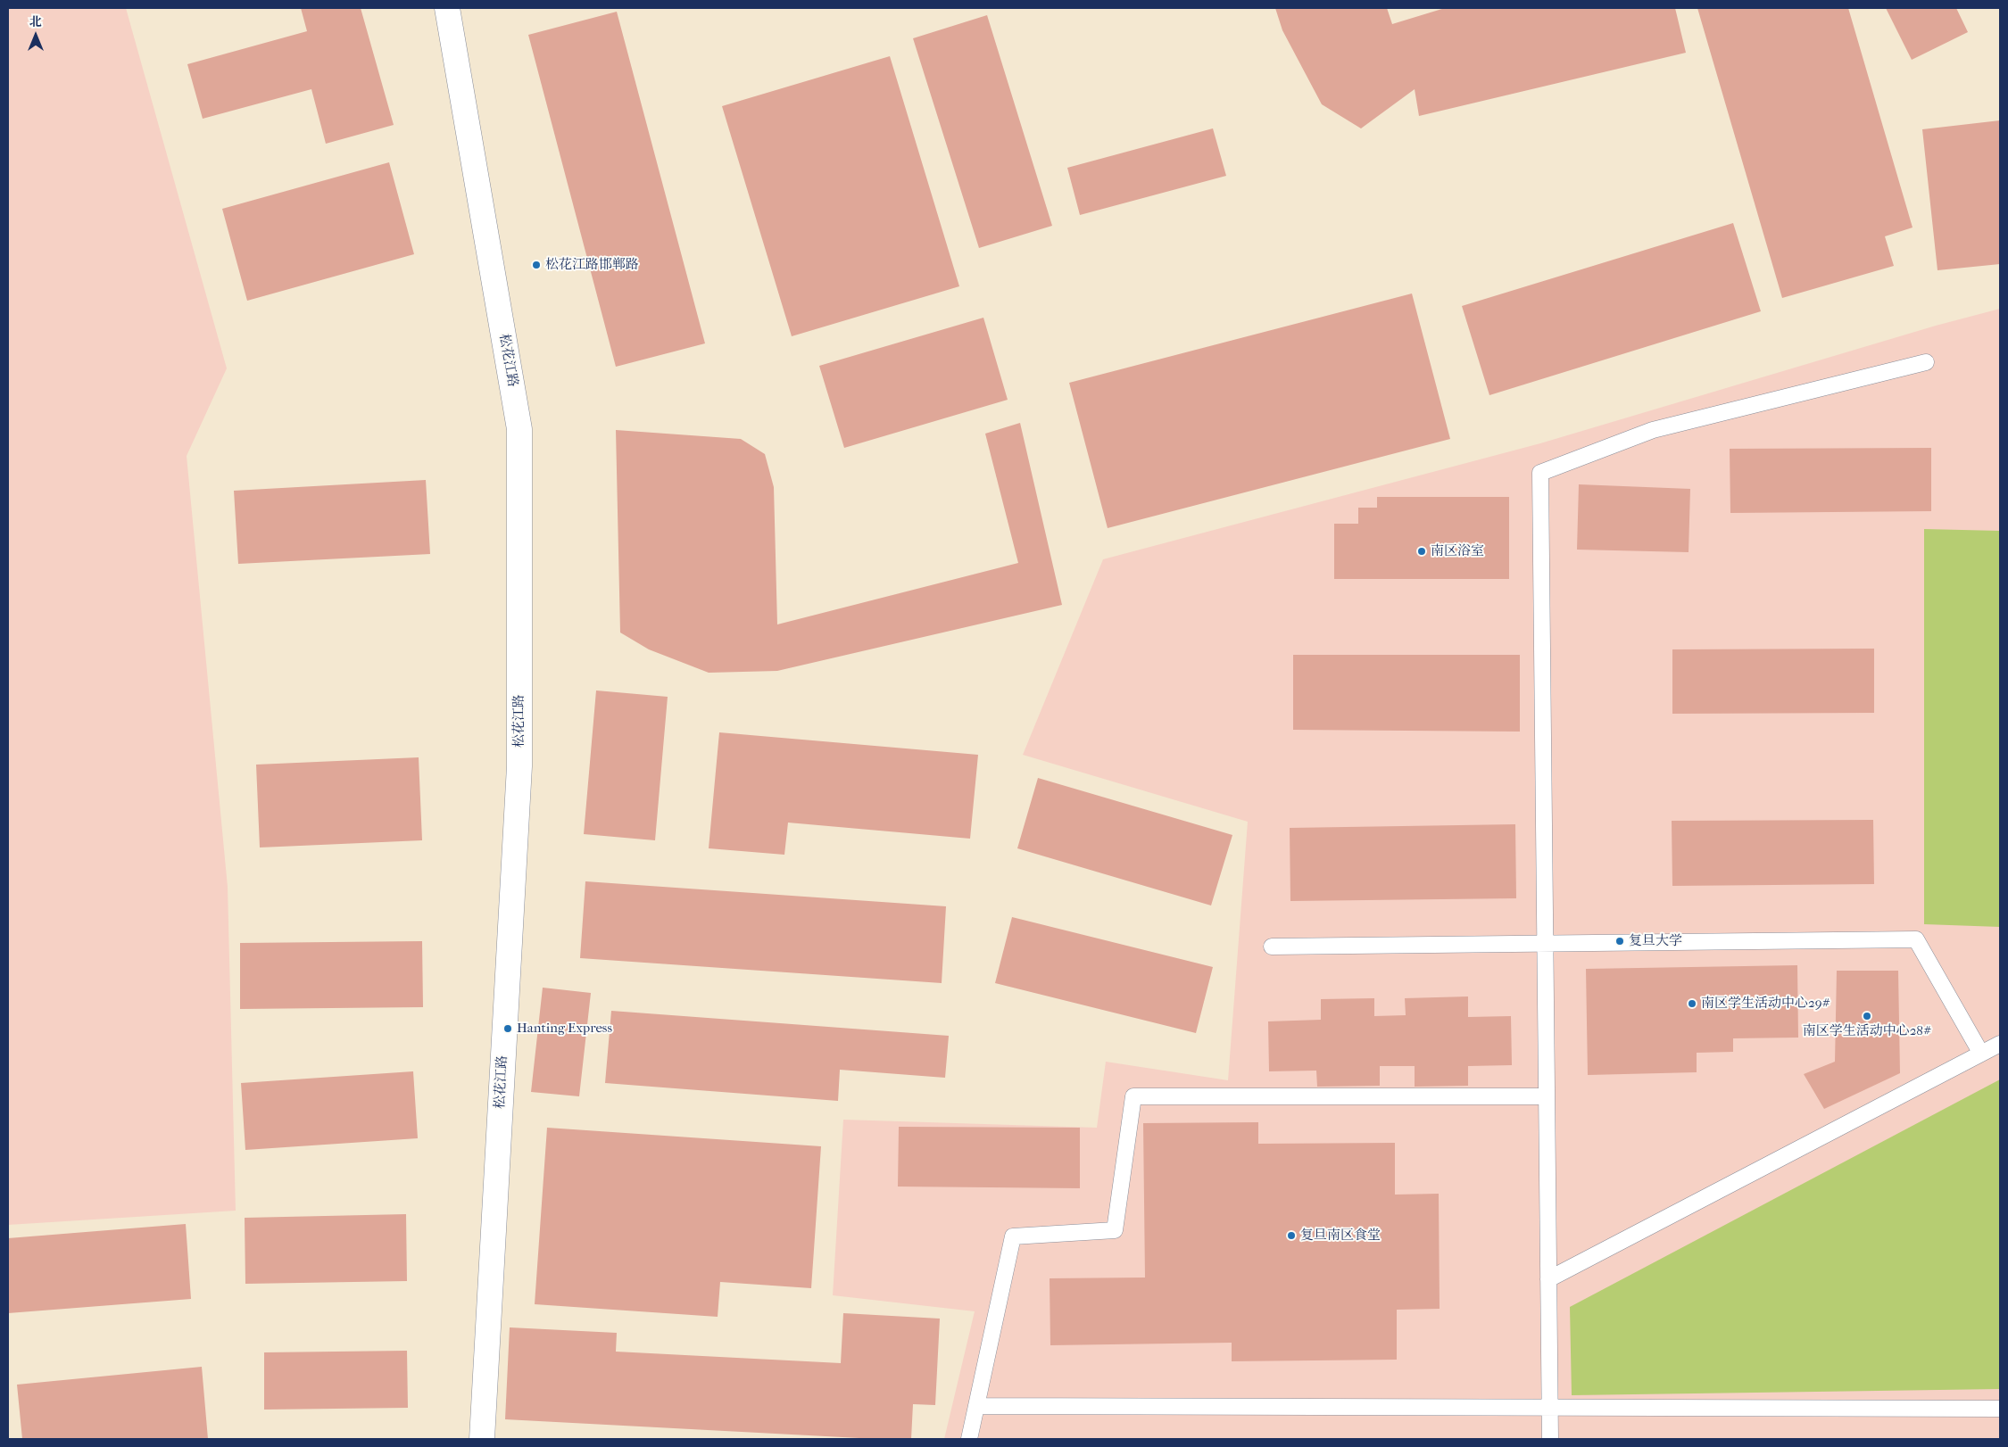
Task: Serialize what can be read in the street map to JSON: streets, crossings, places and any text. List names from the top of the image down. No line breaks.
{"streets":{"street":["松花江路"]},"places":["松花江路邯郸路","南区浴室","复旦大学","南区学生活动中心29#","南区学生活动中心28#","Hanting Express","复旦南区食堂"],"north":"top"}
